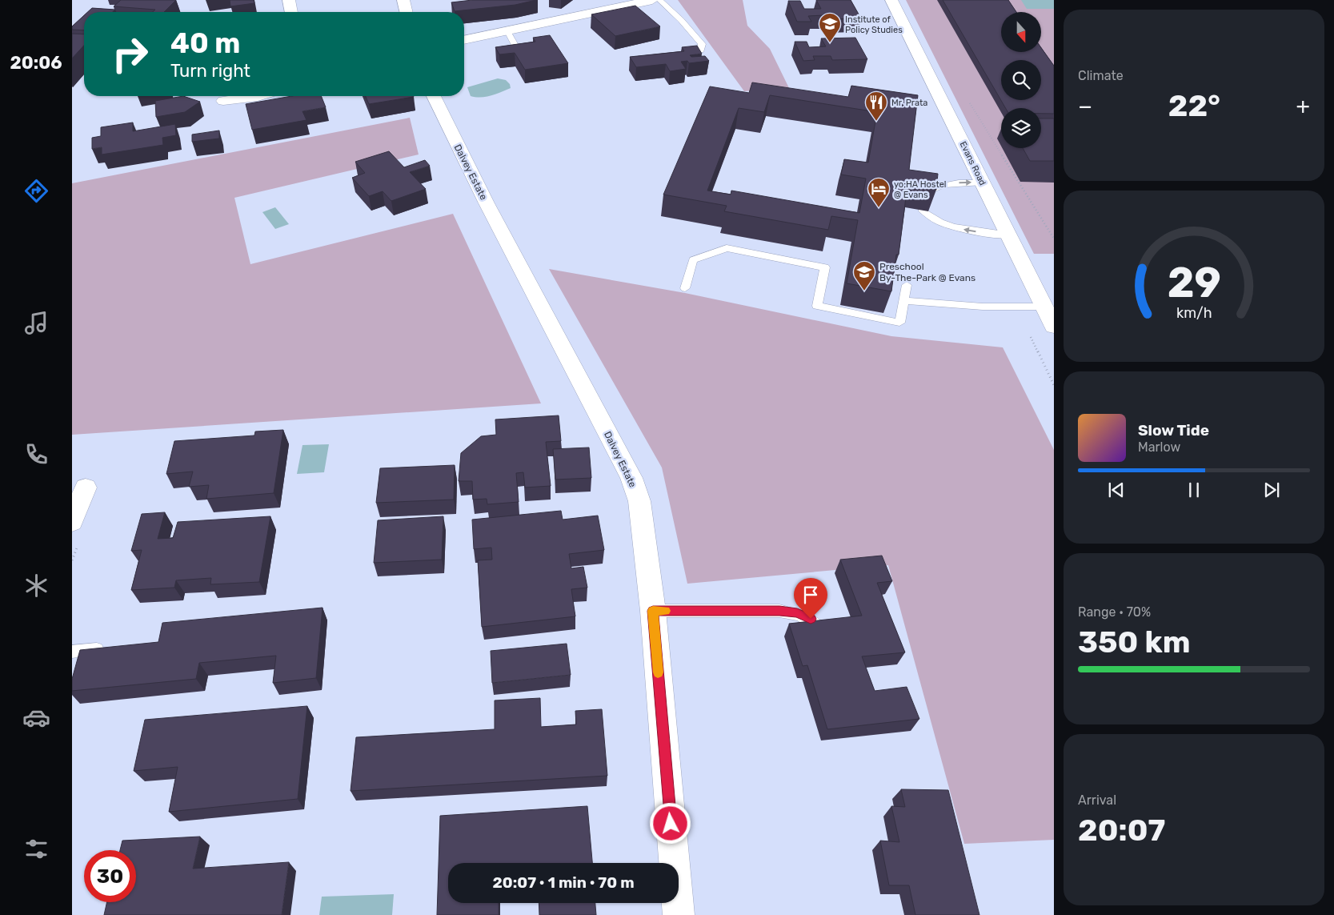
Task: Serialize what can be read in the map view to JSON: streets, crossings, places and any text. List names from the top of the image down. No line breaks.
{"streets":{"street":["Evans Road","Dalvey Estate"]},"places":{"school or university":["Institute of Policy Studies","Preschool By-The-Park @ Evans"],"restaurant":["Mr. Prata"],"hotel":["yo:HA Hostel @ Evans"]},"north":"bottom","page":{"tabs":"20:06","tile":["Climate",["Range · 70%","350 km"],["Arrival","20:07"]],"turn":["40 m","Turn right"],"heat":["−","22°","+"],"song":["Slow Tide","Marlow"],"limit":"30","trip":"20:07 · 1 min · 70 m","gauge":["29","km/h"]}}
